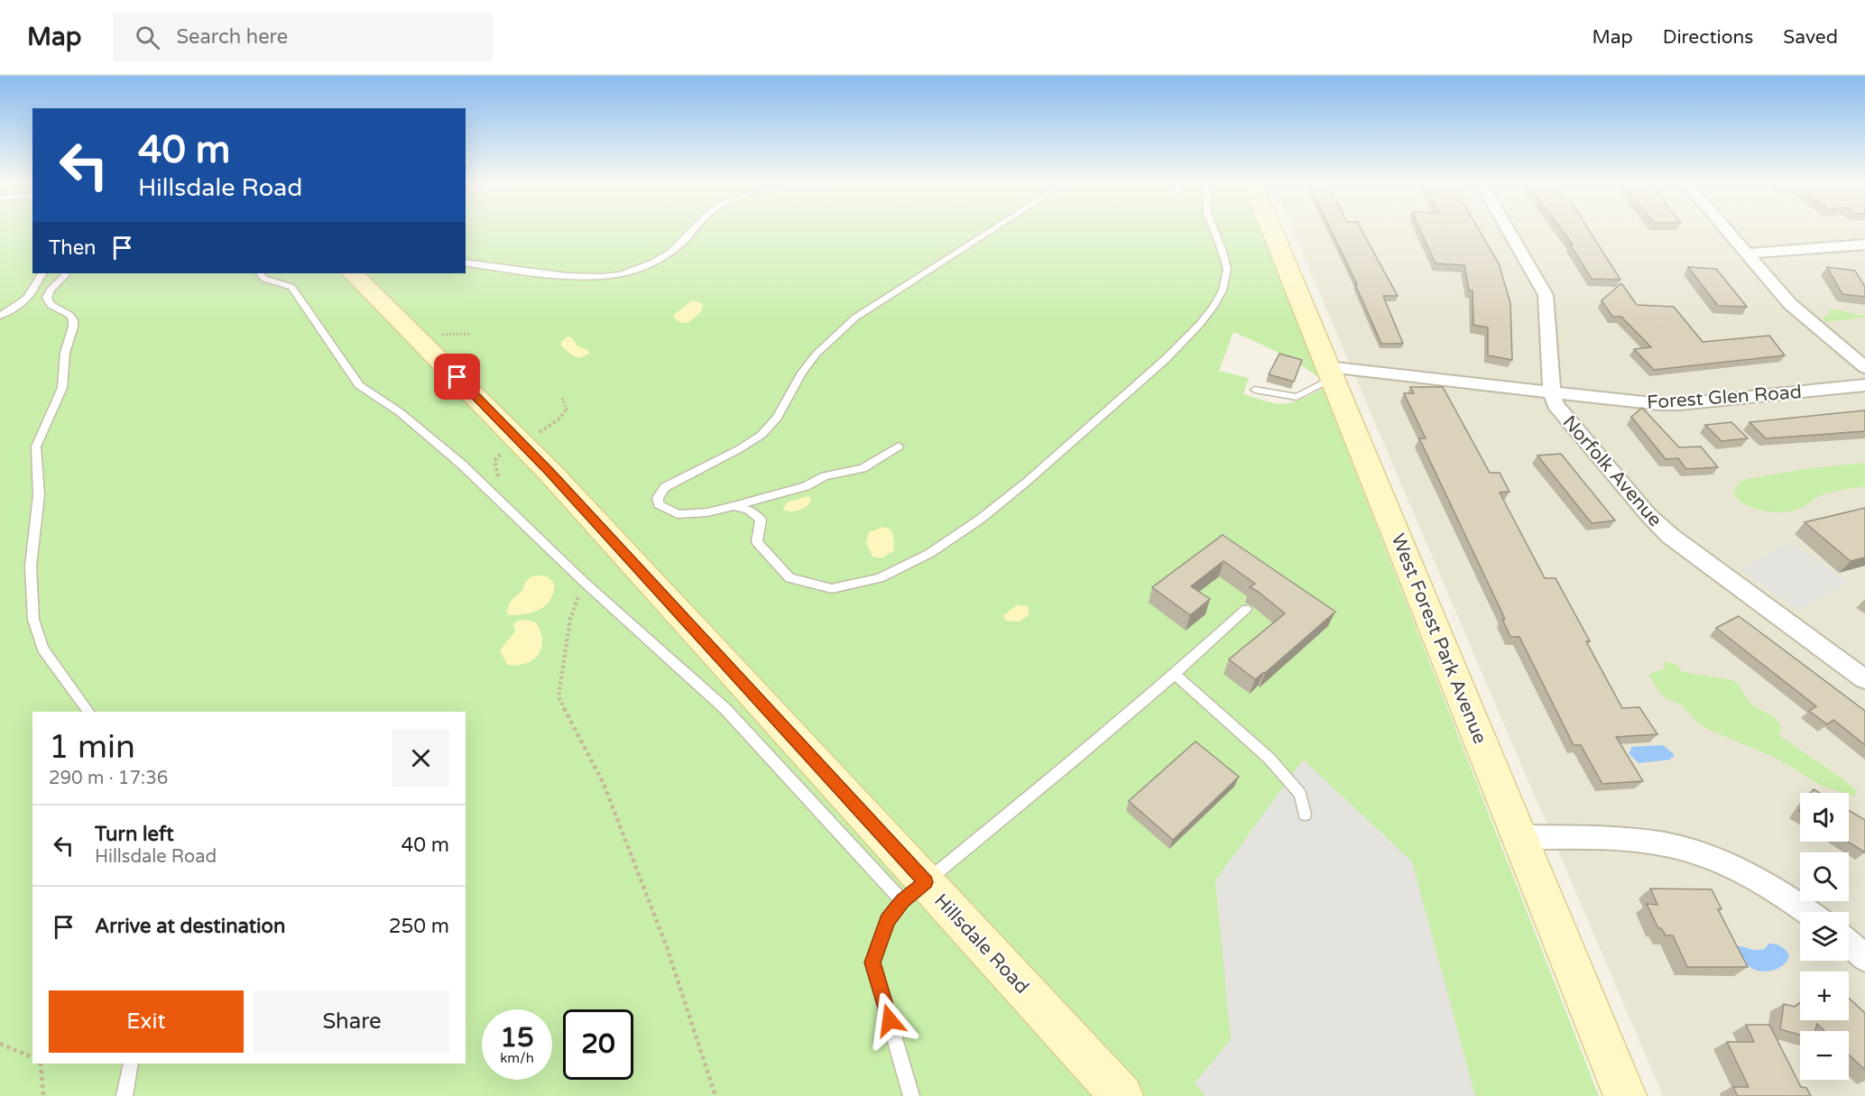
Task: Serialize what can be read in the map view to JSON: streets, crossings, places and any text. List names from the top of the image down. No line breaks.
{"streets":{"main road":["West Forest Park Avenue","Hillsdale Road"],"street":["Forest Glen Road","Norfolk Avenue"]},"crossings":[["Forest Glen Road","Norfolk Avenue"],["Forest Glen Road","West Forest Park Avenue"]],"page":{"header":"Map","search":"Search here","nav":["Map","Directions","Saved"],"turn":["40 m","Hillsdale Road"],"then":"Then","heading":["1 min","290 m · 17:36"],"map_buttons":["+","−"],"list":[{"name":"Turn left","note":"Hillsdale Road","value":"40 m"},{"name":"Arrive at destination","value":"250 m"}],"buttons":["Exit","Share"],"speed":"15 km/h","limit":"20"}}
